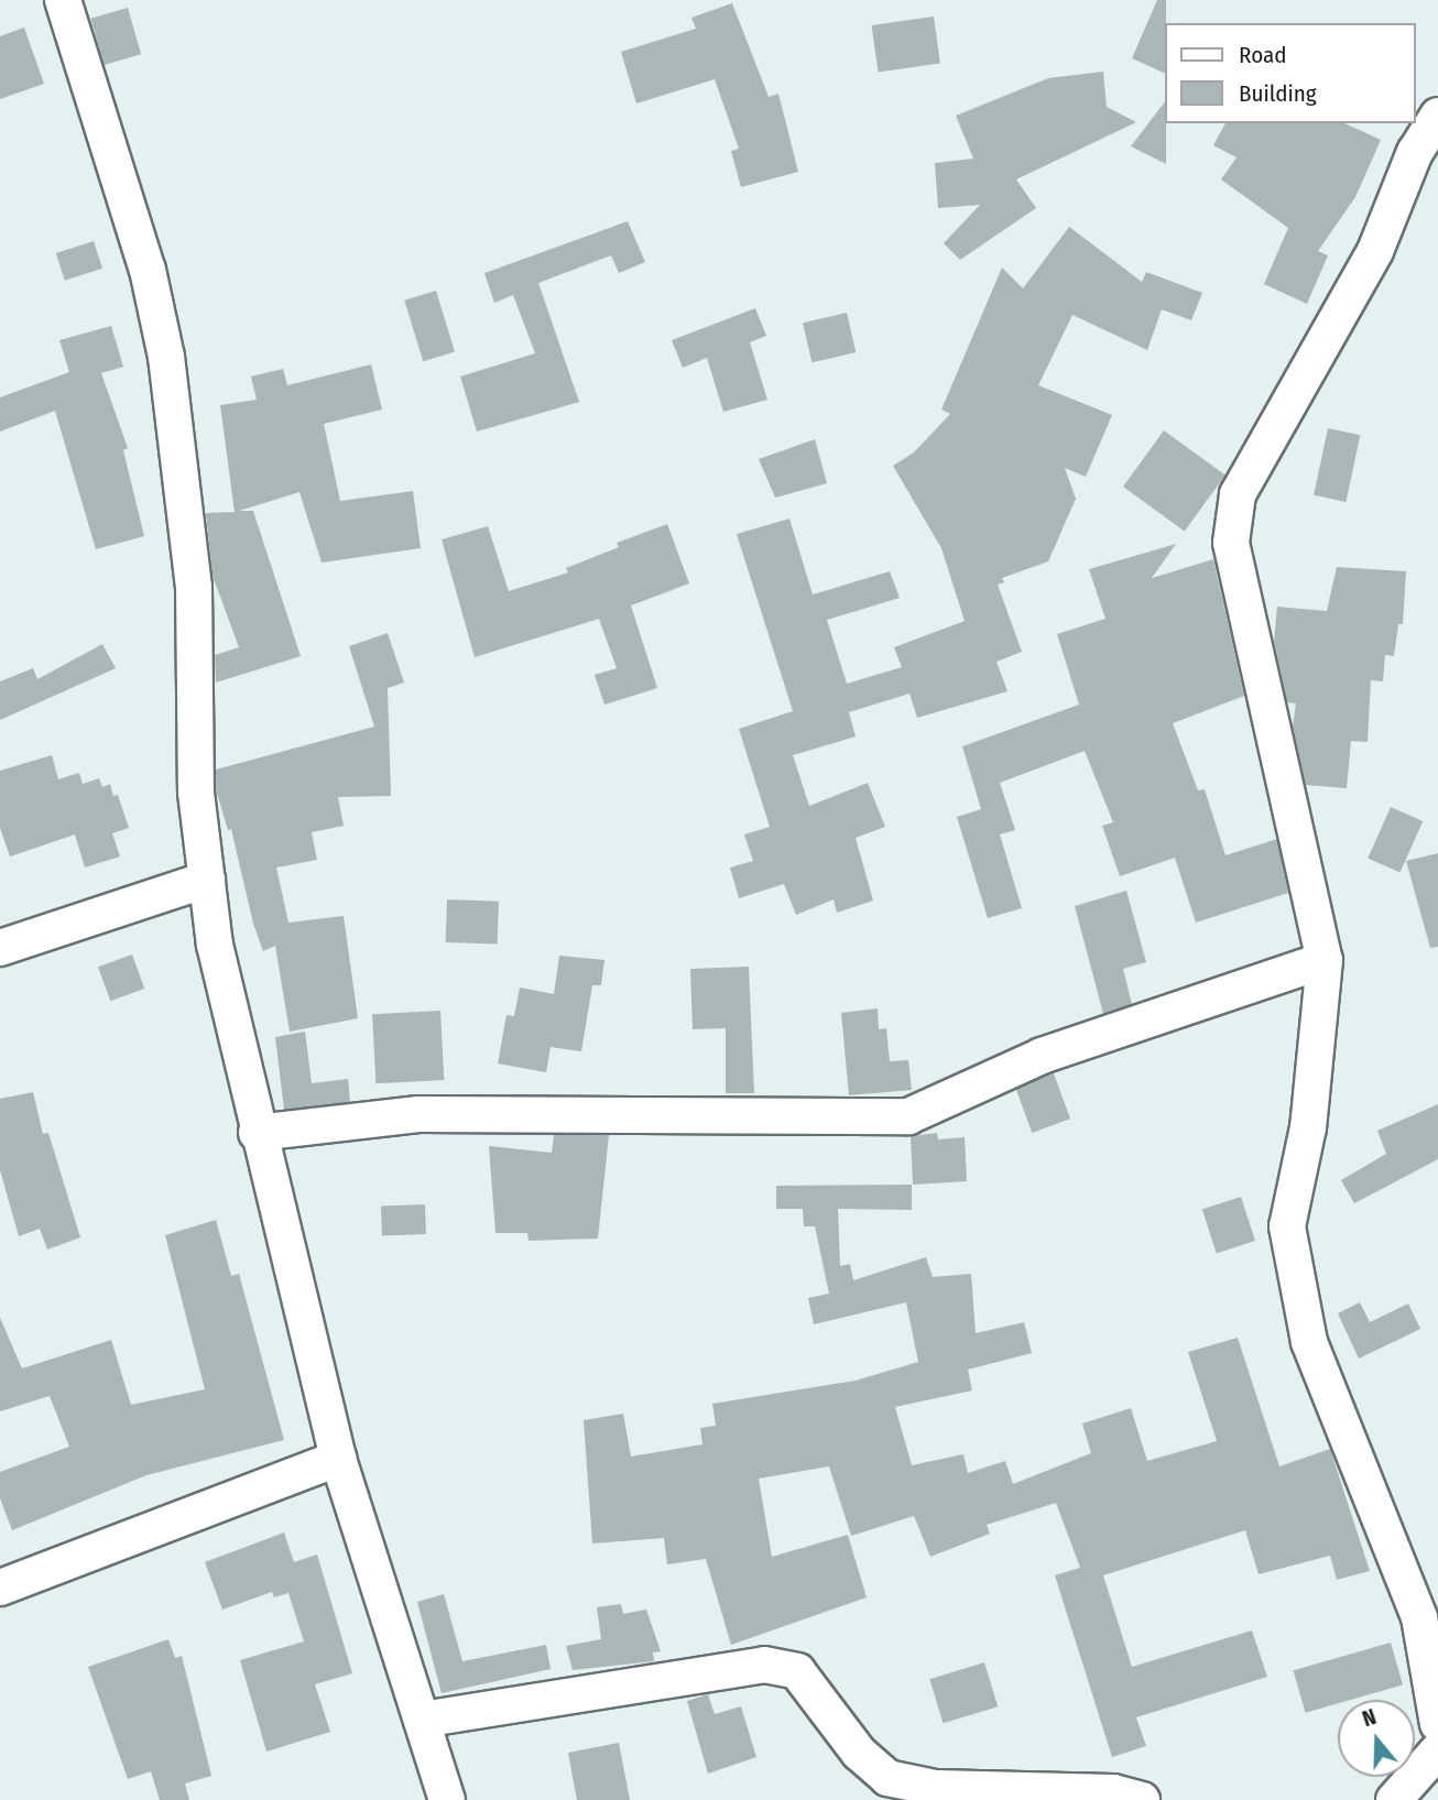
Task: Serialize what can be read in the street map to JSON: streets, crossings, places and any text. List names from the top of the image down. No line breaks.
{"legend":["Road","Building"],"north":"top"}
